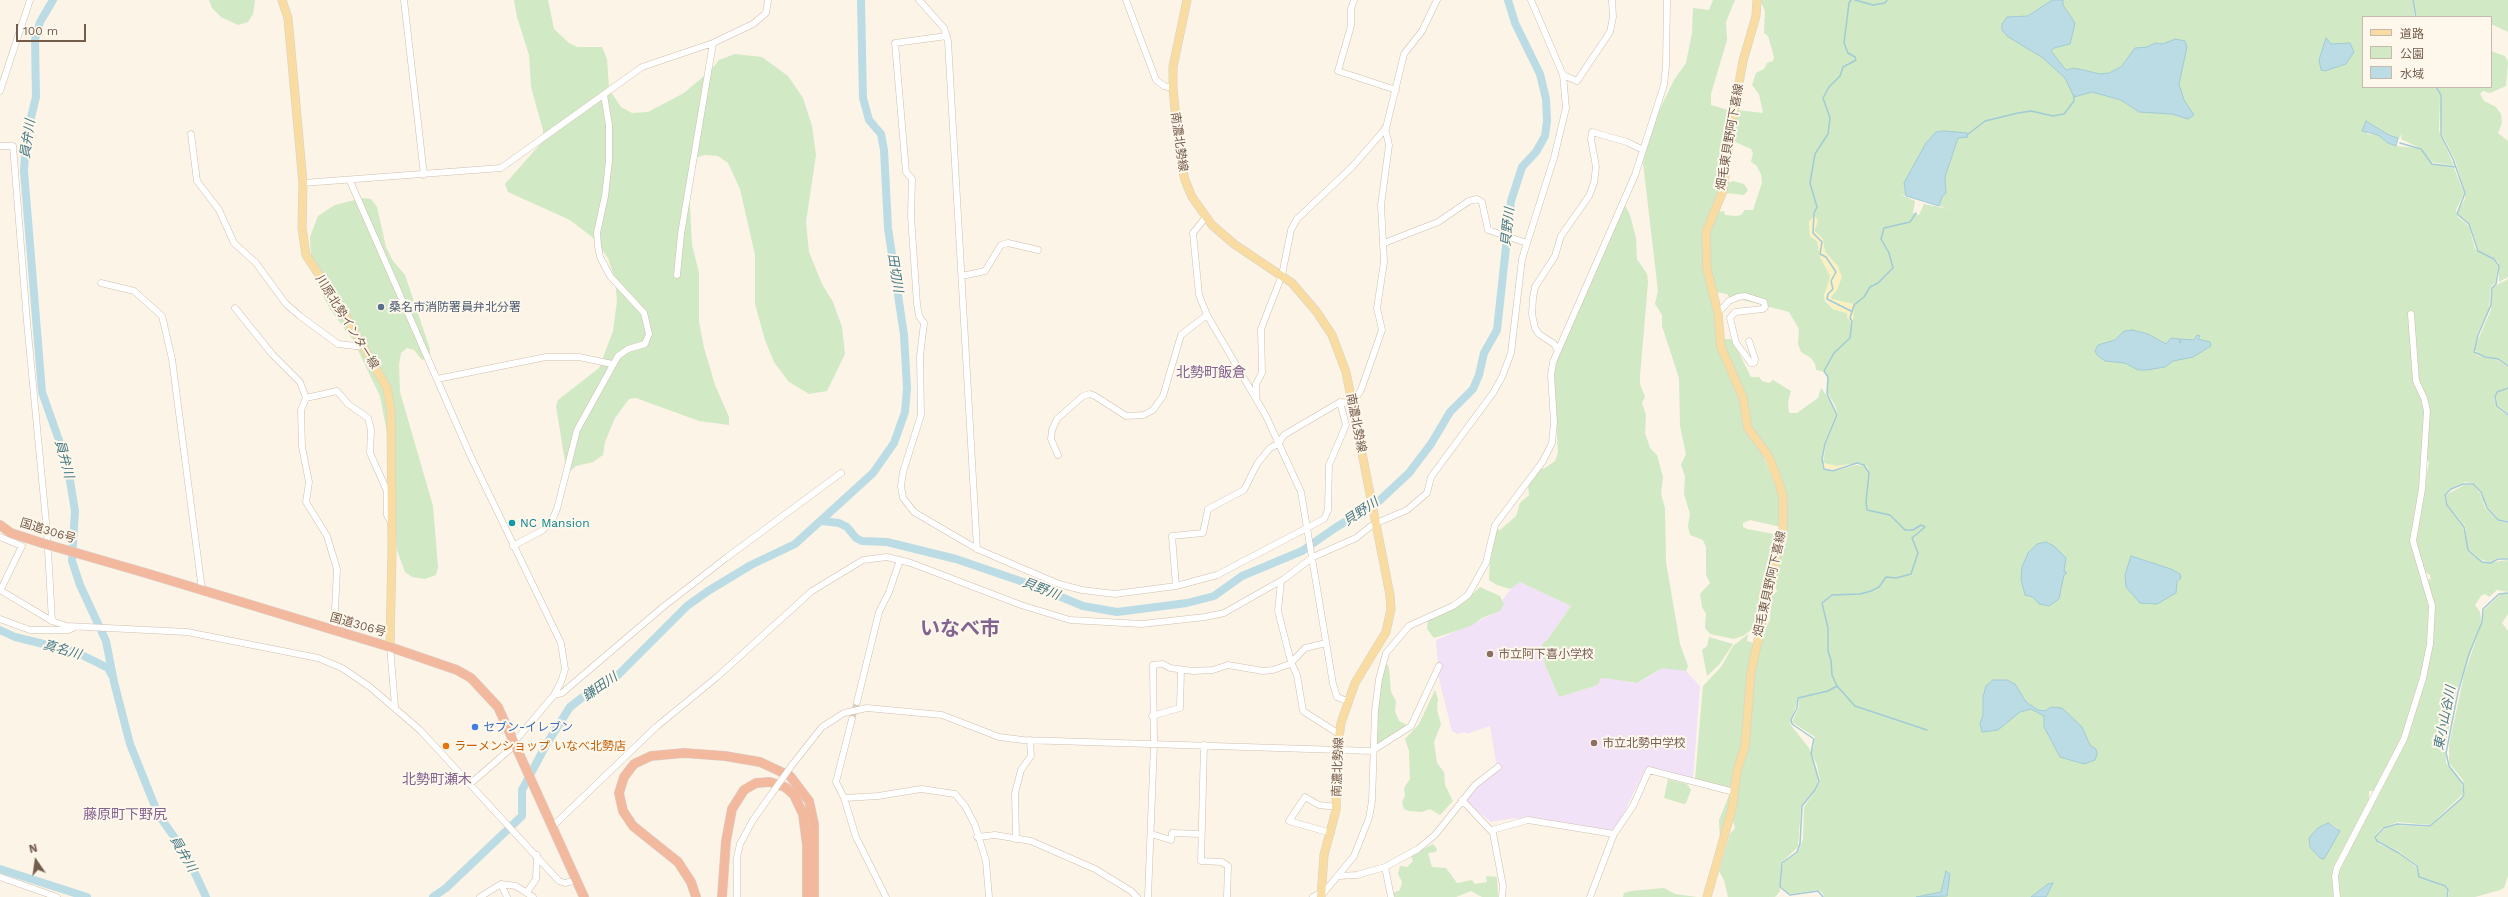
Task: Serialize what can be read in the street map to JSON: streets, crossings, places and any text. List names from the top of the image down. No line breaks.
{"streets":{"highway":["国道306号"],"main road":["畑毛東貝野阿下喜線","南濃北勢線","川原北勢インター線"]},"crossings":[["川原北勢インター線","国道306号"]],"districts":["北勢町飯倉","いなべ市","北勢町瀬木","藤原町下野尻"],"water":["員弁川","貝野川","田切川","真名川","鎌田川","東小山谷川"],"places":["桑名市消防署員弁北分署","NC Mansion","市立阿下喜小学校","セブン-イレブン","市立北勢中学校","ラーメンショップ いなべ北勢店"],"legend":["道路","公園","水域"],"scale_bar":"100 m","north":"top"}
